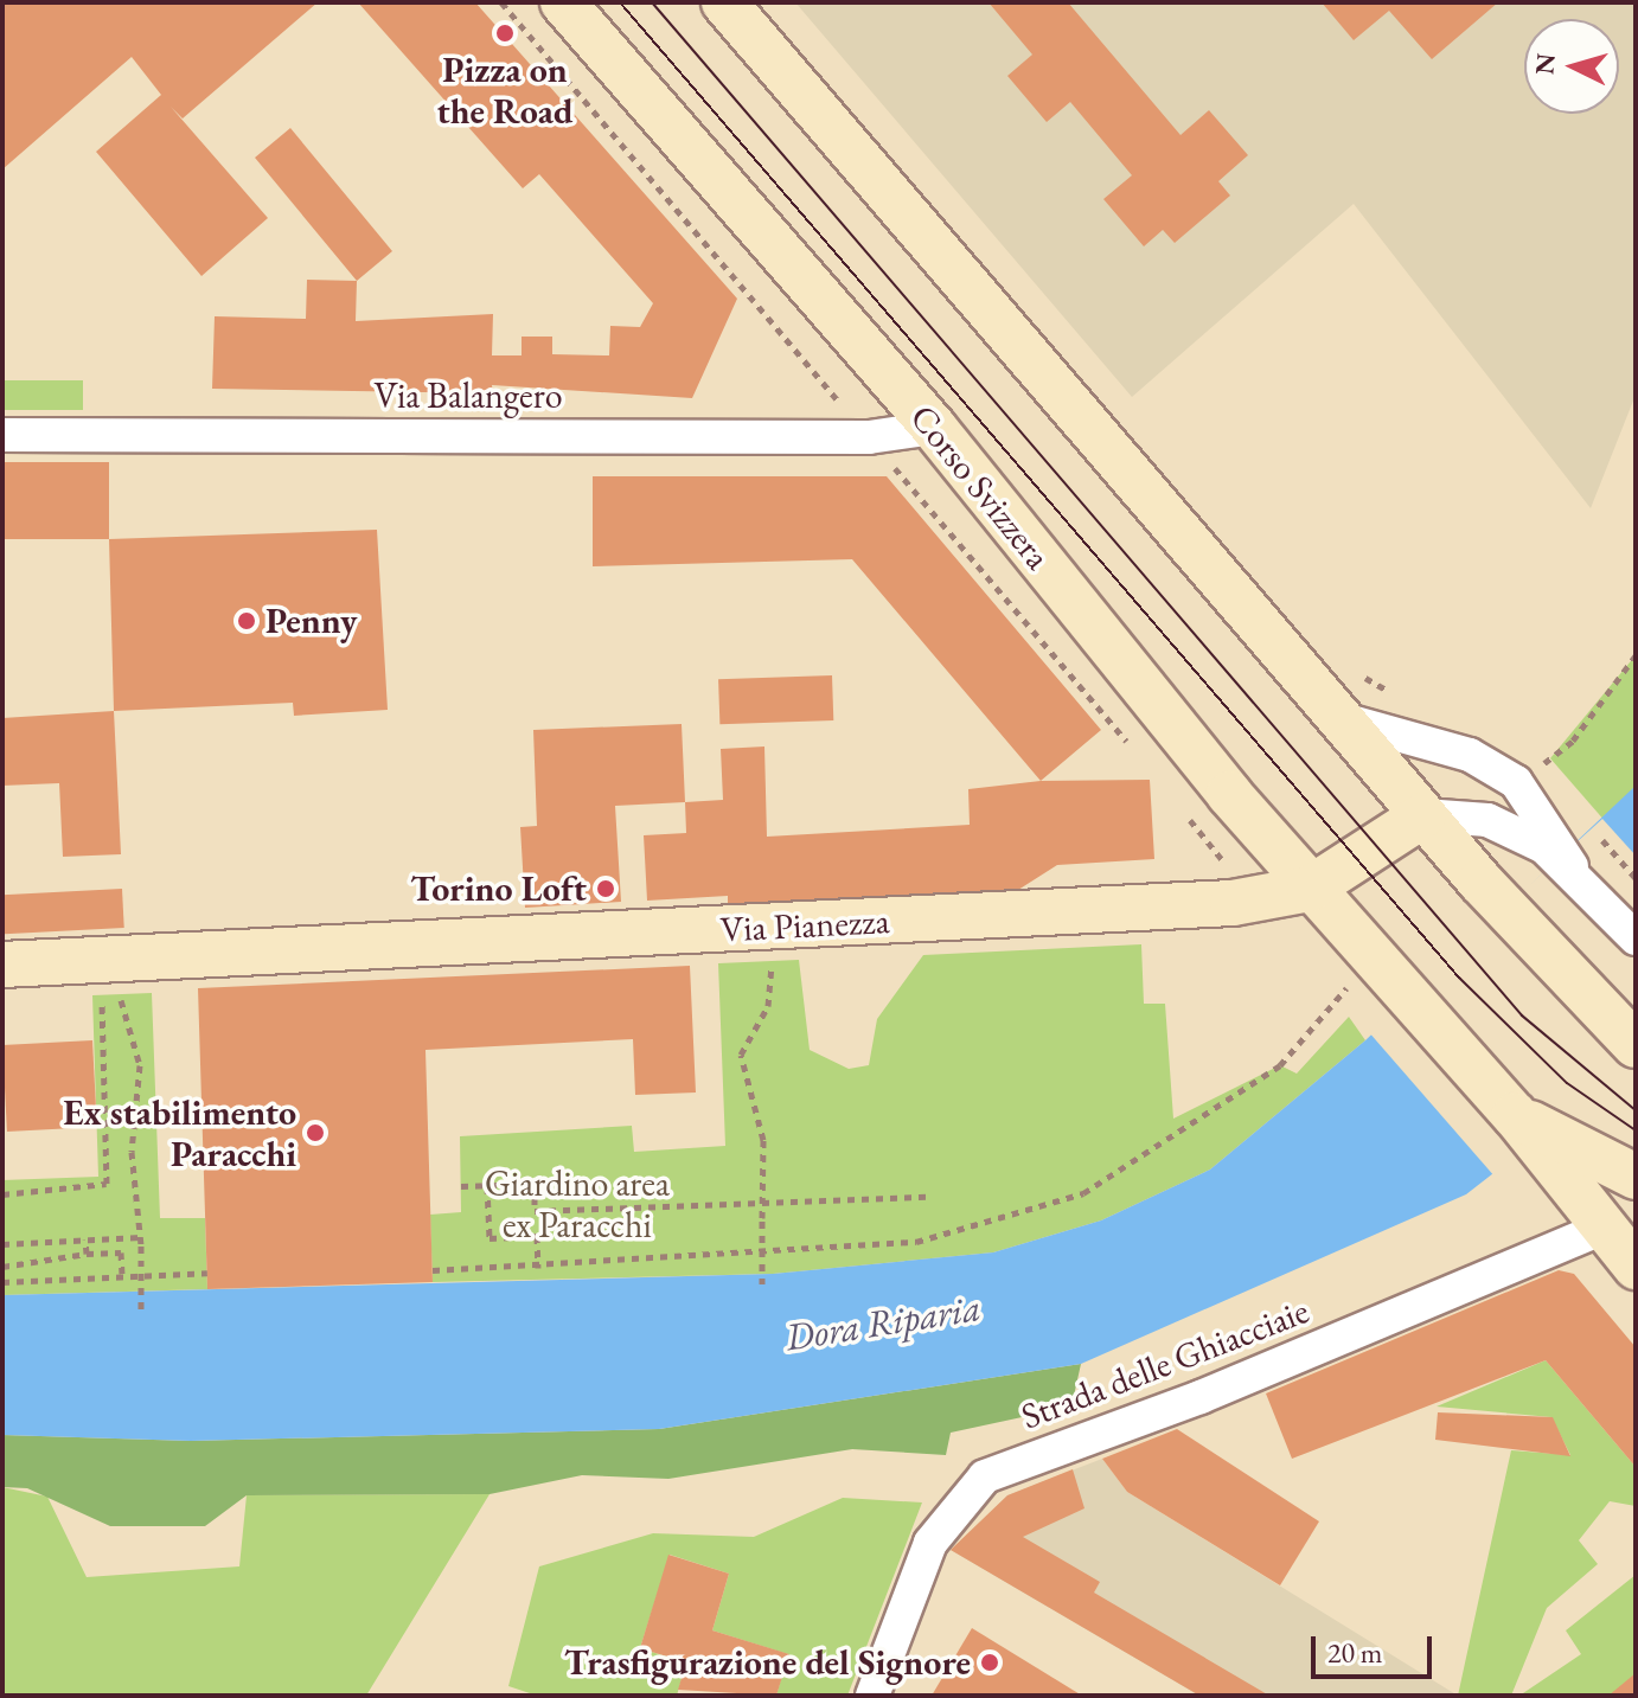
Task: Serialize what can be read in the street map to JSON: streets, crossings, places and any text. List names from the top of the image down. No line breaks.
{"streets":{"street":["Via Balangero","Corso Svizzera","Via Pianezza","Strada delle Ghiacciaie"]},"crossings":[["Via Balangero","Corso Svizzera"],["Corso Svizzera","Via Pianezza"]],"water":["Dora Riparia"],"parks":["Giardino area ex Paracchi"],"places":["Pizza on the Road","Penny","Torino Loft","Ex stabilimento Paracchi","Trasfigurazione del Signore"],"scale_bar":"20 m","north":"left"}
